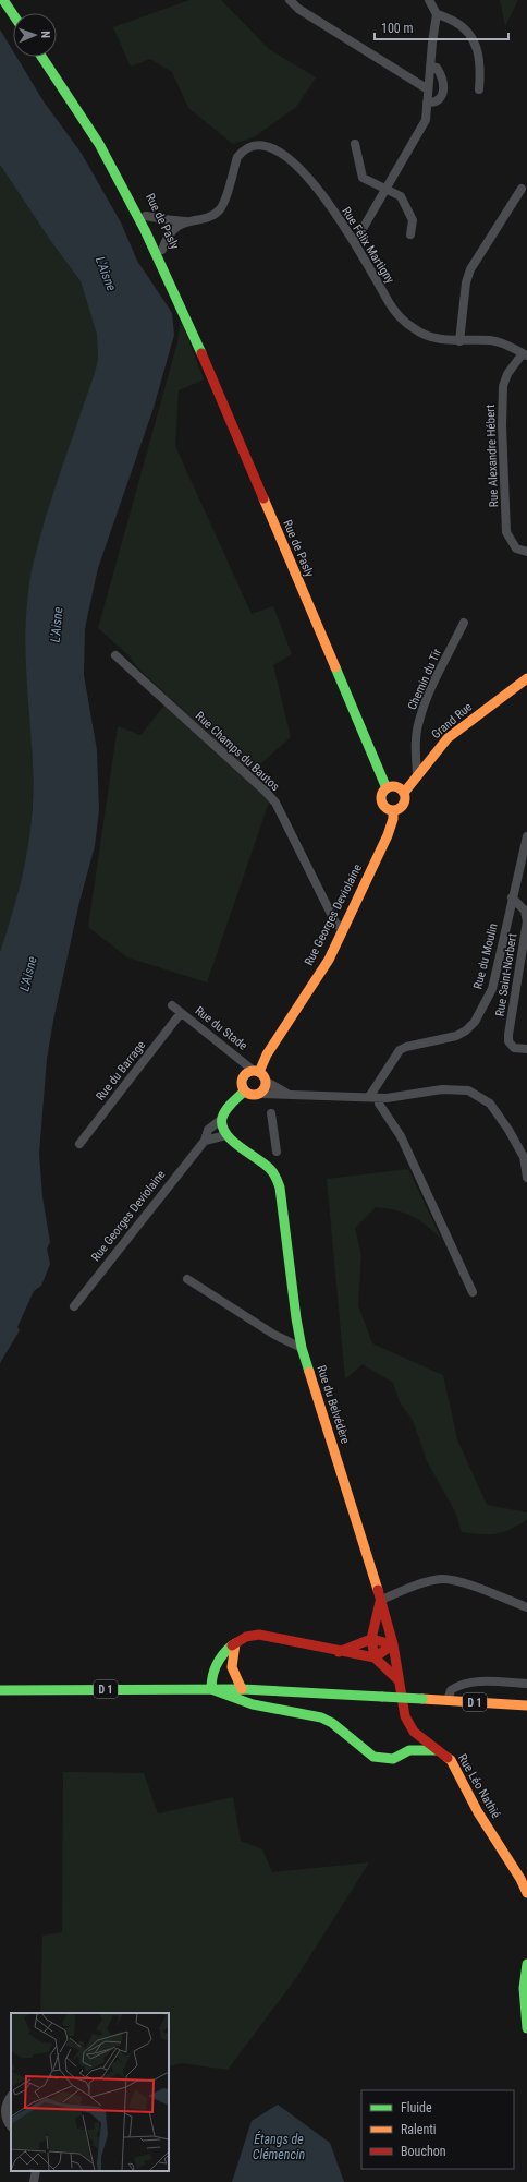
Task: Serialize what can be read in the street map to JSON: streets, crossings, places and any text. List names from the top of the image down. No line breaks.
{"streets":{"main road":["Rue de Pasly","Grand Rue","Rue Georges Deviolaine","Rue du Belvédère","D 1","Rue Léo Nathié"],"street":["Rue Félix Martigny","Rue Alexandre Hébert","Chemin du Tir","Rue Champs du Bautos","Rue du Moulin","Rue Saint-Norbert","Rue du Stade","Rue du Barrage"]},"crossings":[["Rue de Pasly","Rue Félix Martigny"],["Rue de Pasly","Grand Rue"],["Rue de Pasly","Rue Georges Deviolaine"],["Rue Félix Martigny","Rue Alexandre Hébert"],["Chemin du Tir","Grand Rue"],["Grand Rue","Rue Georges Deviolaine"],["Rue Champs du Bautos","Rue Georges Deviolaine"],["Rue Georges Deviolaine","Rue du Stade"],["Rue du Moulin","Rue Saint-Norbert"],["Rue du Stade","Rue du Barrage"],["Rue du Belvédère","Rue Léo Nathié"]],"water":["L'Aisne","Étangs de Clémencin"],"legend":["Fluide","Ralenti","Bouchon"],"scale_bar":"100 m","north":"right"}
